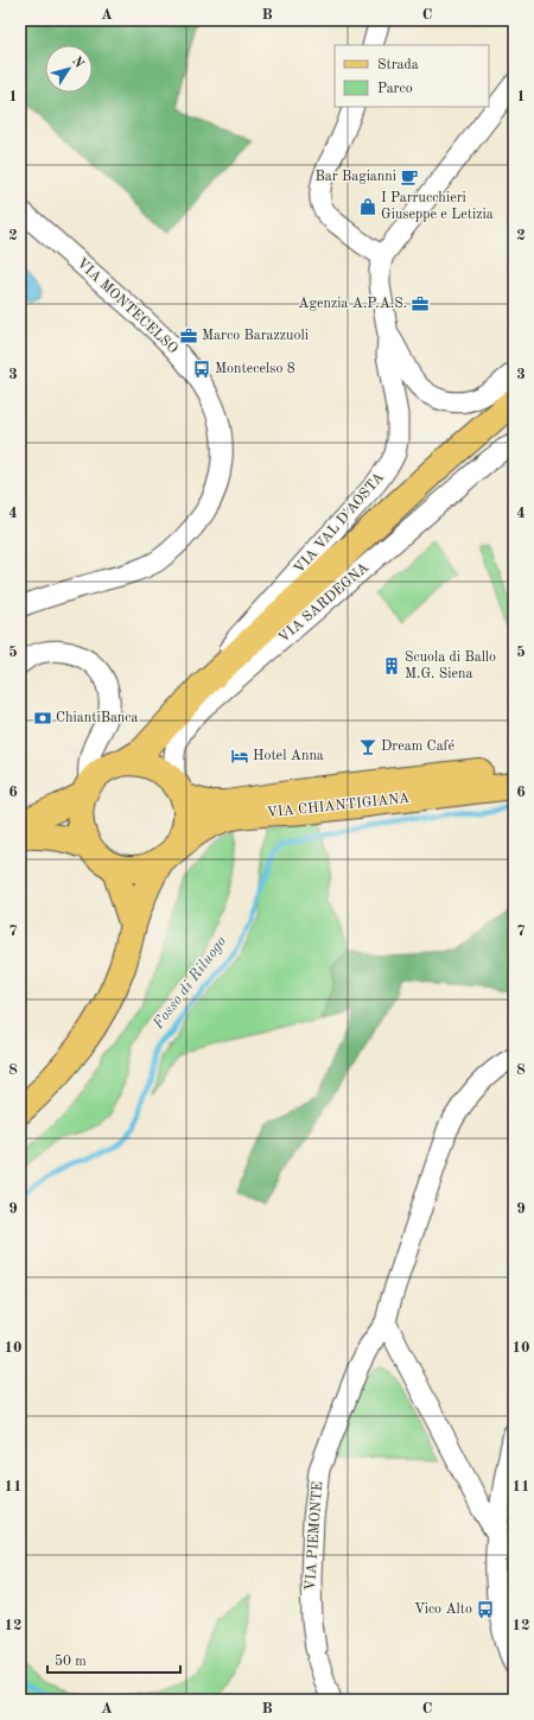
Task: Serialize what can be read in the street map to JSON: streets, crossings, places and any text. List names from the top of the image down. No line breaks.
{"streets":{"main road":["VIA CHIANTIGIANA"],"street":["VIA MONTECELSO","VIA VAL D'AOSTA","VIA SARDEGNA","VIA PIEMONTE"]},"crossings":[["VIA SARDEGNA","VIA CHIANTIGIANA"]],"water":["Fosso di Riluogo"],"places":{"cafe":["Bar Bagianni"],"shop":["I Parrucchieri Giuseppe e Letizia"],"office":["Agenzia A.P.A.S.","Marco Barazzuoli"],"bus stop":["Montecelso 8","Vico Alto"],"building":["Scuola di Ballo M.G. Siena"],"bank":["ChiantiBanca"],"bar":["Dream Café"],"hotel":["Hotel Anna"]},"legend":["Strada","Parco"],"scale_bar":"50 m","north":"top right","grid":{"columns":["A","B","C"],"rows":["1","2","3","4","5","6","7","8","9","10","11","12"]}}
